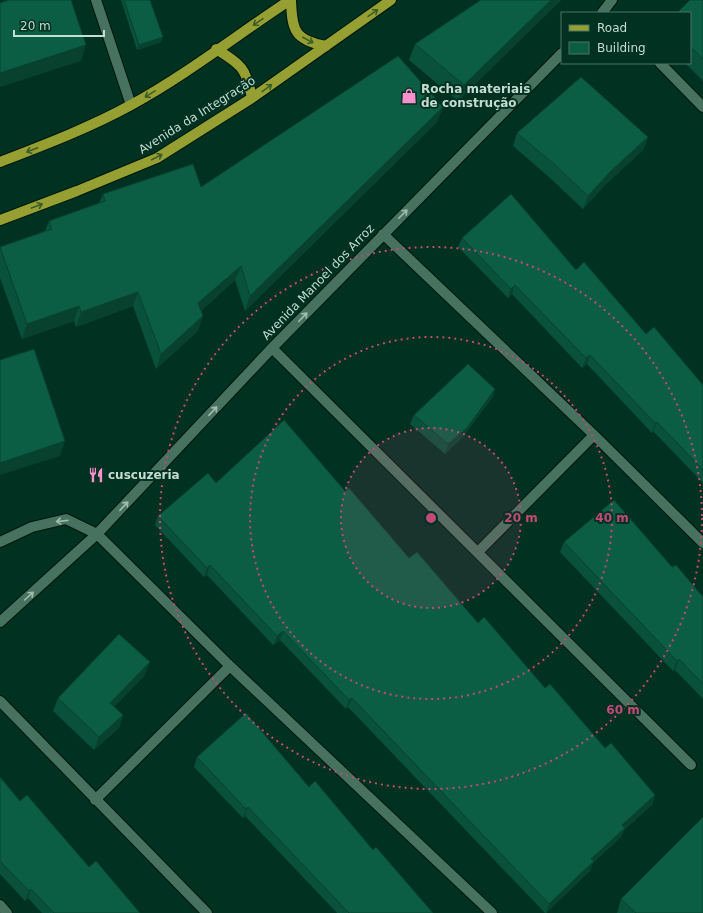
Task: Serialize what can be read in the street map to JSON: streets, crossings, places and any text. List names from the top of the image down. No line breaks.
{"streets":{"main road":["Avenida da Integração"],"street":["Avenida Manoel dos Arroz"]},"one_way":["Avenida Manoel dos Arroz"],"places":{"shop":["Rocha materiais de construção"],"restaurant":["cuscuzeria"]},"legend":["Road","Building"],"scale_bar":"20 m","rings":["20 m","40 m","60 m"]}
